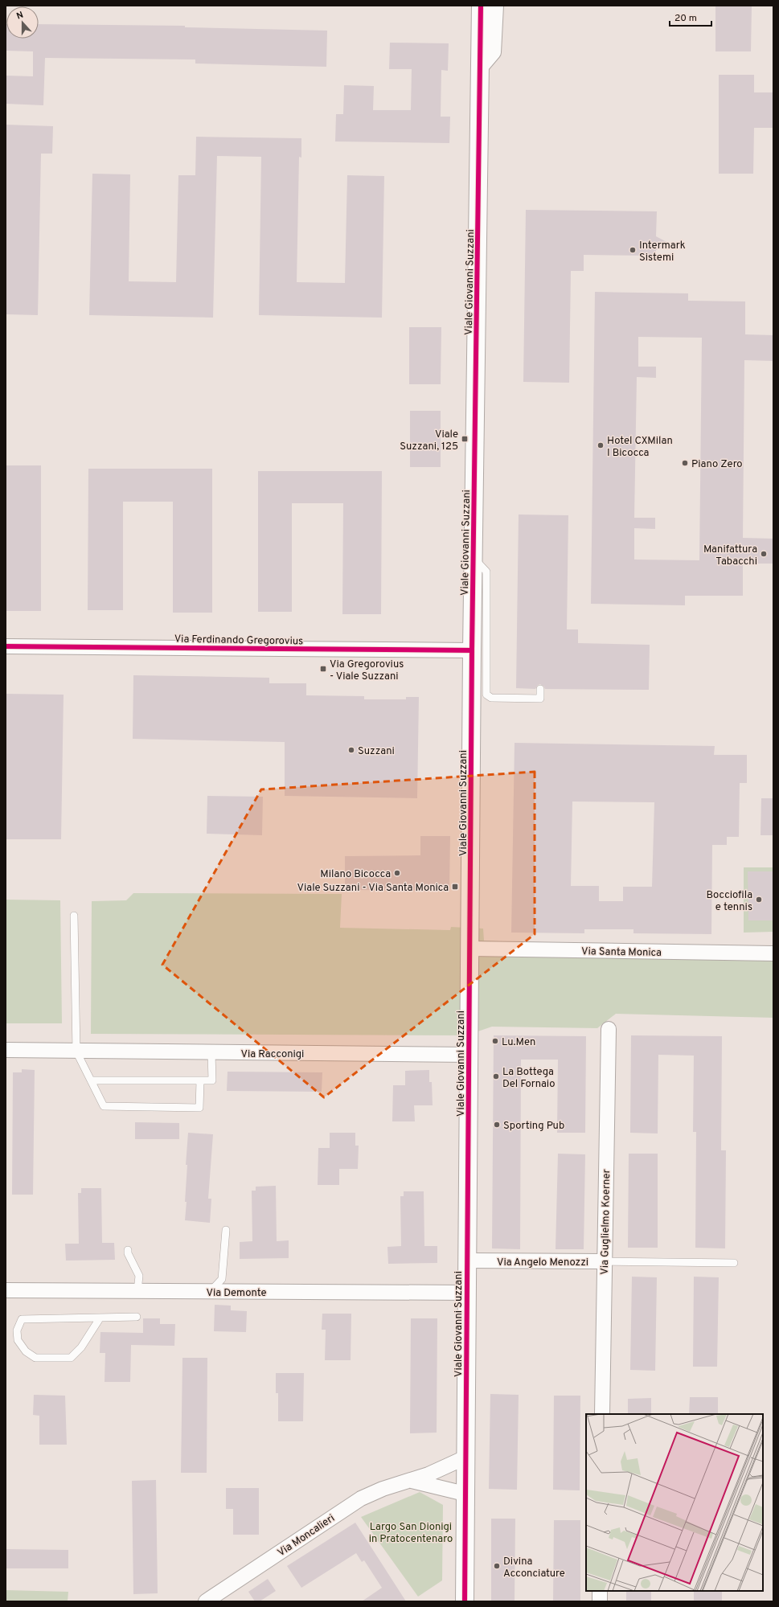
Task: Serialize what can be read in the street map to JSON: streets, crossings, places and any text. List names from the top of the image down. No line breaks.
{"streets":{"street":["Viale Giovanni Suzzani","Via Ferdinando Gregorovius","Via Santa Monica","Via Racconigi","Via Guglielmo Koerner","Via Angelo Menozzi","Via Demonte","Via Moncalieri"]},"crossings":[["Viale Giovanni Suzzani","Via Ferdinando Gregorovius"],["Viale Giovanni Suzzani","Via Santa Monica"],["Viale Giovanni Suzzani","Via Racconigi"],["Viale Giovanni Suzzani","Via Angelo Menozzi"],["Viale Giovanni Suzzani","Via Demonte"],["Viale Giovanni Suzzani","Via Moncalieri"],["Via Guglielmo Koerner","Via Angelo Menozzi"]],"parks":["Largo San Dionigi in Pratocentenaro"],"places":{"other":["Intermark Sistemi","Hotel CXMilan I Bicocca","Piano Zero","Manifattura Tabacchi","Suzzani","Milano Bicocca","Bocciofila e tennis","Lu.Men","La Bottega Del Fornaio","Sporting Pub","Divina Acconciature"],"transit":["Viale Suzzani, 125","Via Gregorovius - Viale Suzzani","Viale Suzzani - Via Santa Monica"]},"scale_bar":"20 m","north":"top"}
